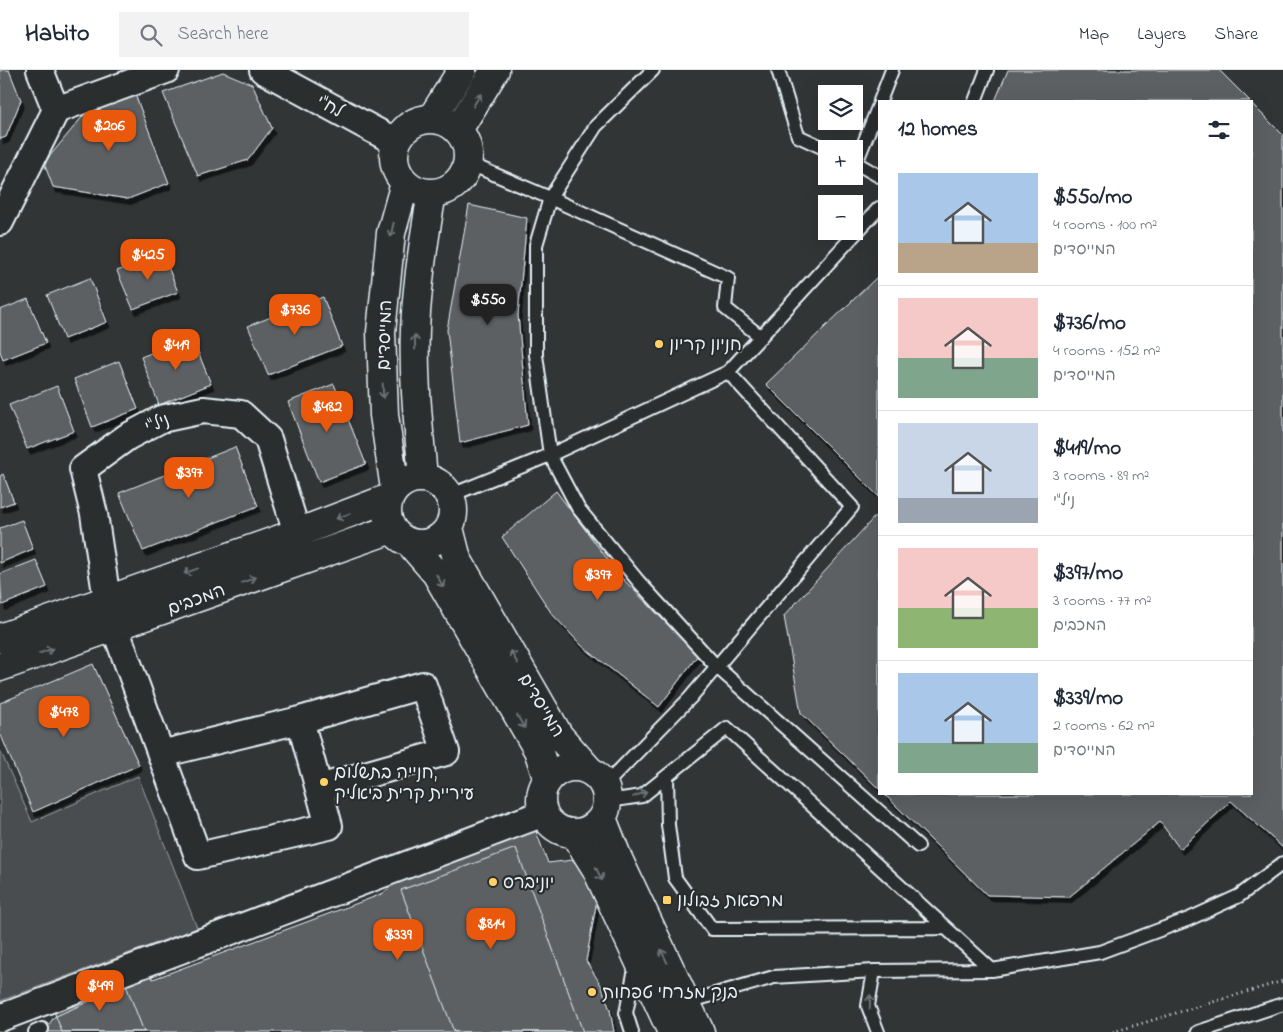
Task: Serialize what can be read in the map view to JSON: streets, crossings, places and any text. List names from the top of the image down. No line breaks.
{"streets":{"street":["לח\"י","המייסדים","ניל\"י","המכבים"]},"crossings":[["לח\"י","המייסדים"],["המייסדים","המכבים"],["ניל\"י","המכבים"]],"places":{"other":["חניון קריון","חנייה בתשלום, עיריית קרית ביאליק","יוניברס","בנק מזרחי טפחות"],"transit":["מרפאת זבולון"]},"page":{"header":"Habito","search":"Search here","nav":["Map","Layers","Share"],"map_buttons":["+","−"],"heading":"12 homes","price":["$206","$425","$550","$736","$419","$482","$397","$397","$478","$814","$339","$499"],"list":[{"name":"$550/mo","note":"4 rooms · 100 m² · המייסדים"},{"name":"$736/mo","note":"4 rooms · 152 m² · המייסדים"},{"name":"$419/mo","note":"3 rooms · 89 m² · ניל\"י"},{"name":"$397/mo","note":"3 rooms · 77 m² · המכבים"},{"name":"$339/mo","note":"2 rooms · 62 m² · המייסדים"}]}}
